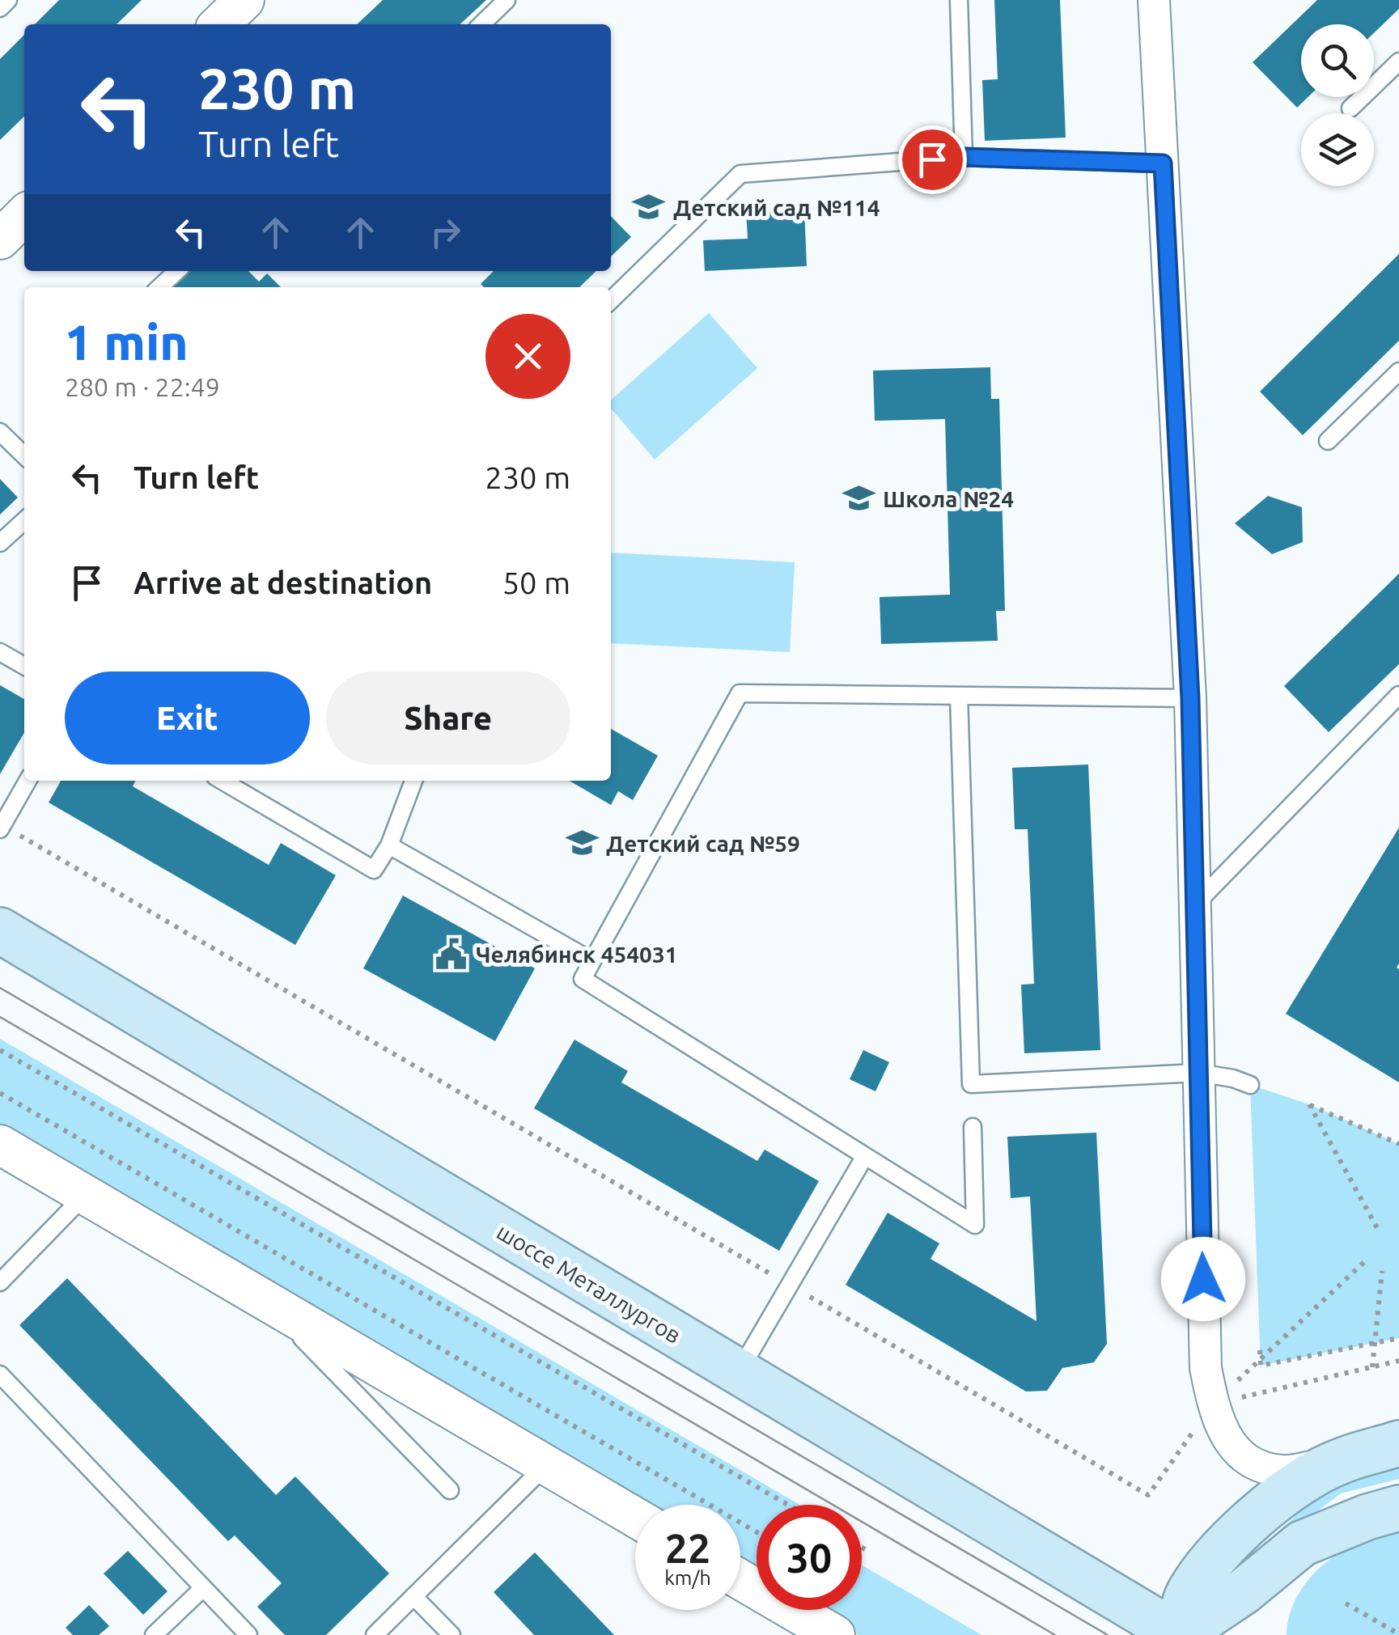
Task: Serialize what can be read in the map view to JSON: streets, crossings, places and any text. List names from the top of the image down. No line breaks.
{"streets":{"main road":["шоссе Металлургов"]},"places":{"school or university":["Детский сад №114","Школа №24","Детский сад №59"],"public building":["Челябинск 454031"]},"page":{"turn":["230 m","Turn left"],"heading":["1 min","280 m · 22:49"],"list":[{"name":"Turn left","value":"230 m"},{"name":"Arrive at destination","value":"50 m"}],"buttons":["Exit","Share"],"speed":"22 km/h","limit":"30"}}
